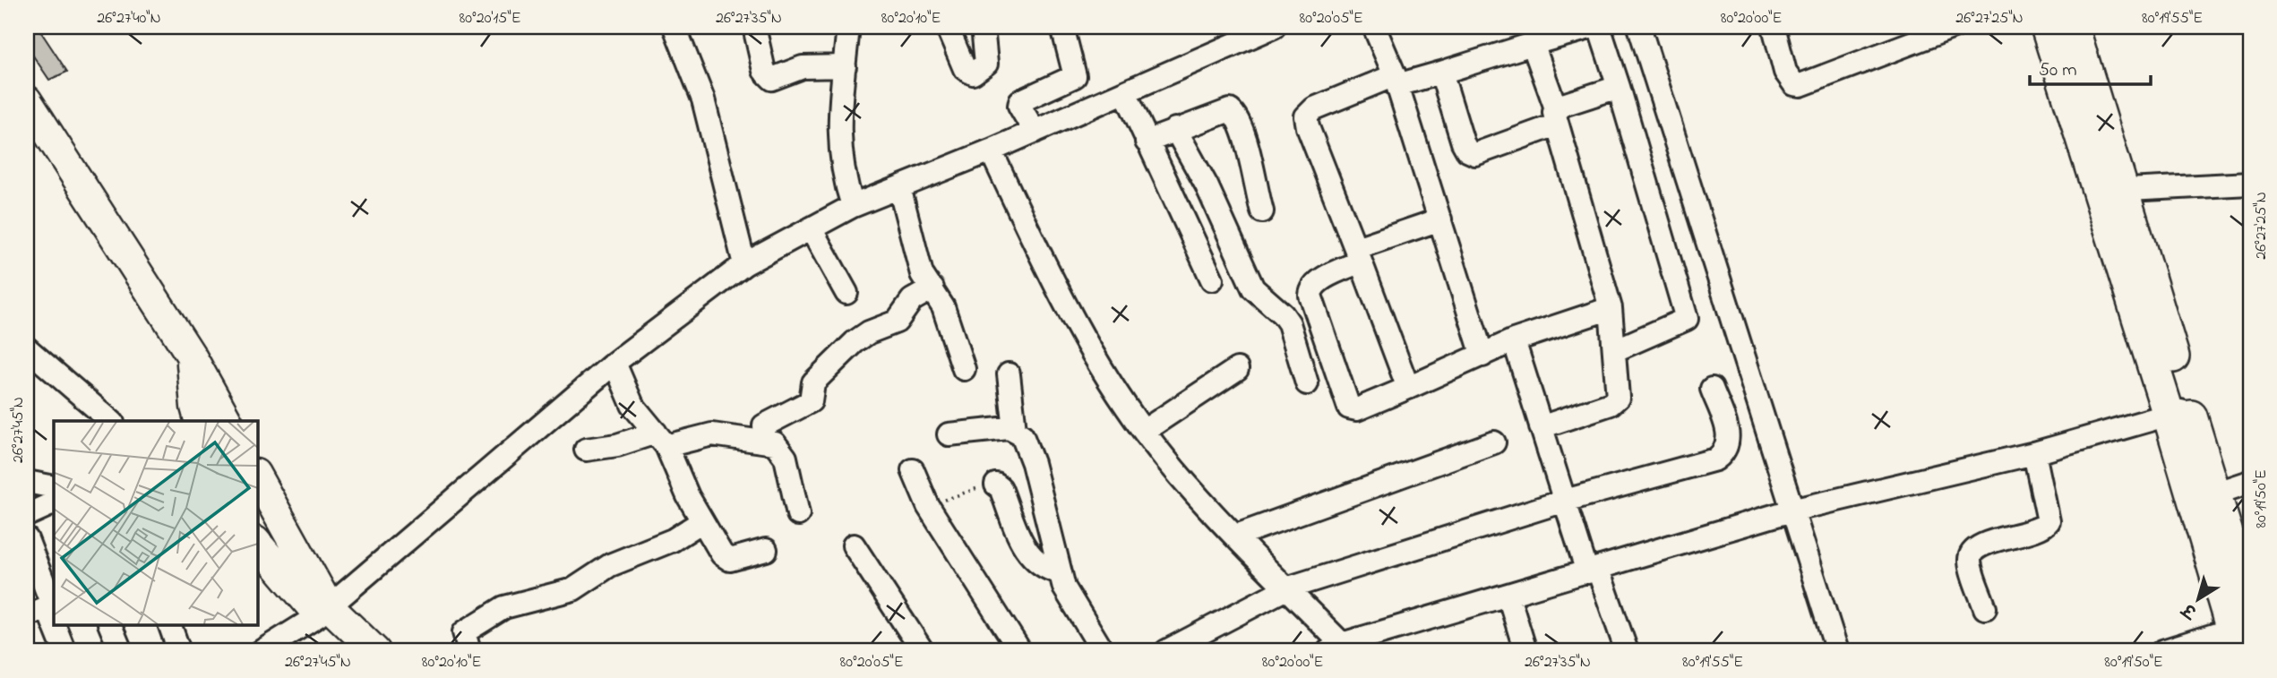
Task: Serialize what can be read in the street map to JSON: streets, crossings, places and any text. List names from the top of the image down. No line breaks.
{"scale_bar":"50 m","north":"bottom left","coordinates":["26°27'40\"N","80°20'15\"E","26°27'35\"N","80°20'10\"E","80°20'05\"E","80°20'00\"E","26°27'25\"N","80°19'55\"E","26°27'45\"N","80°19'50\"E"]}
